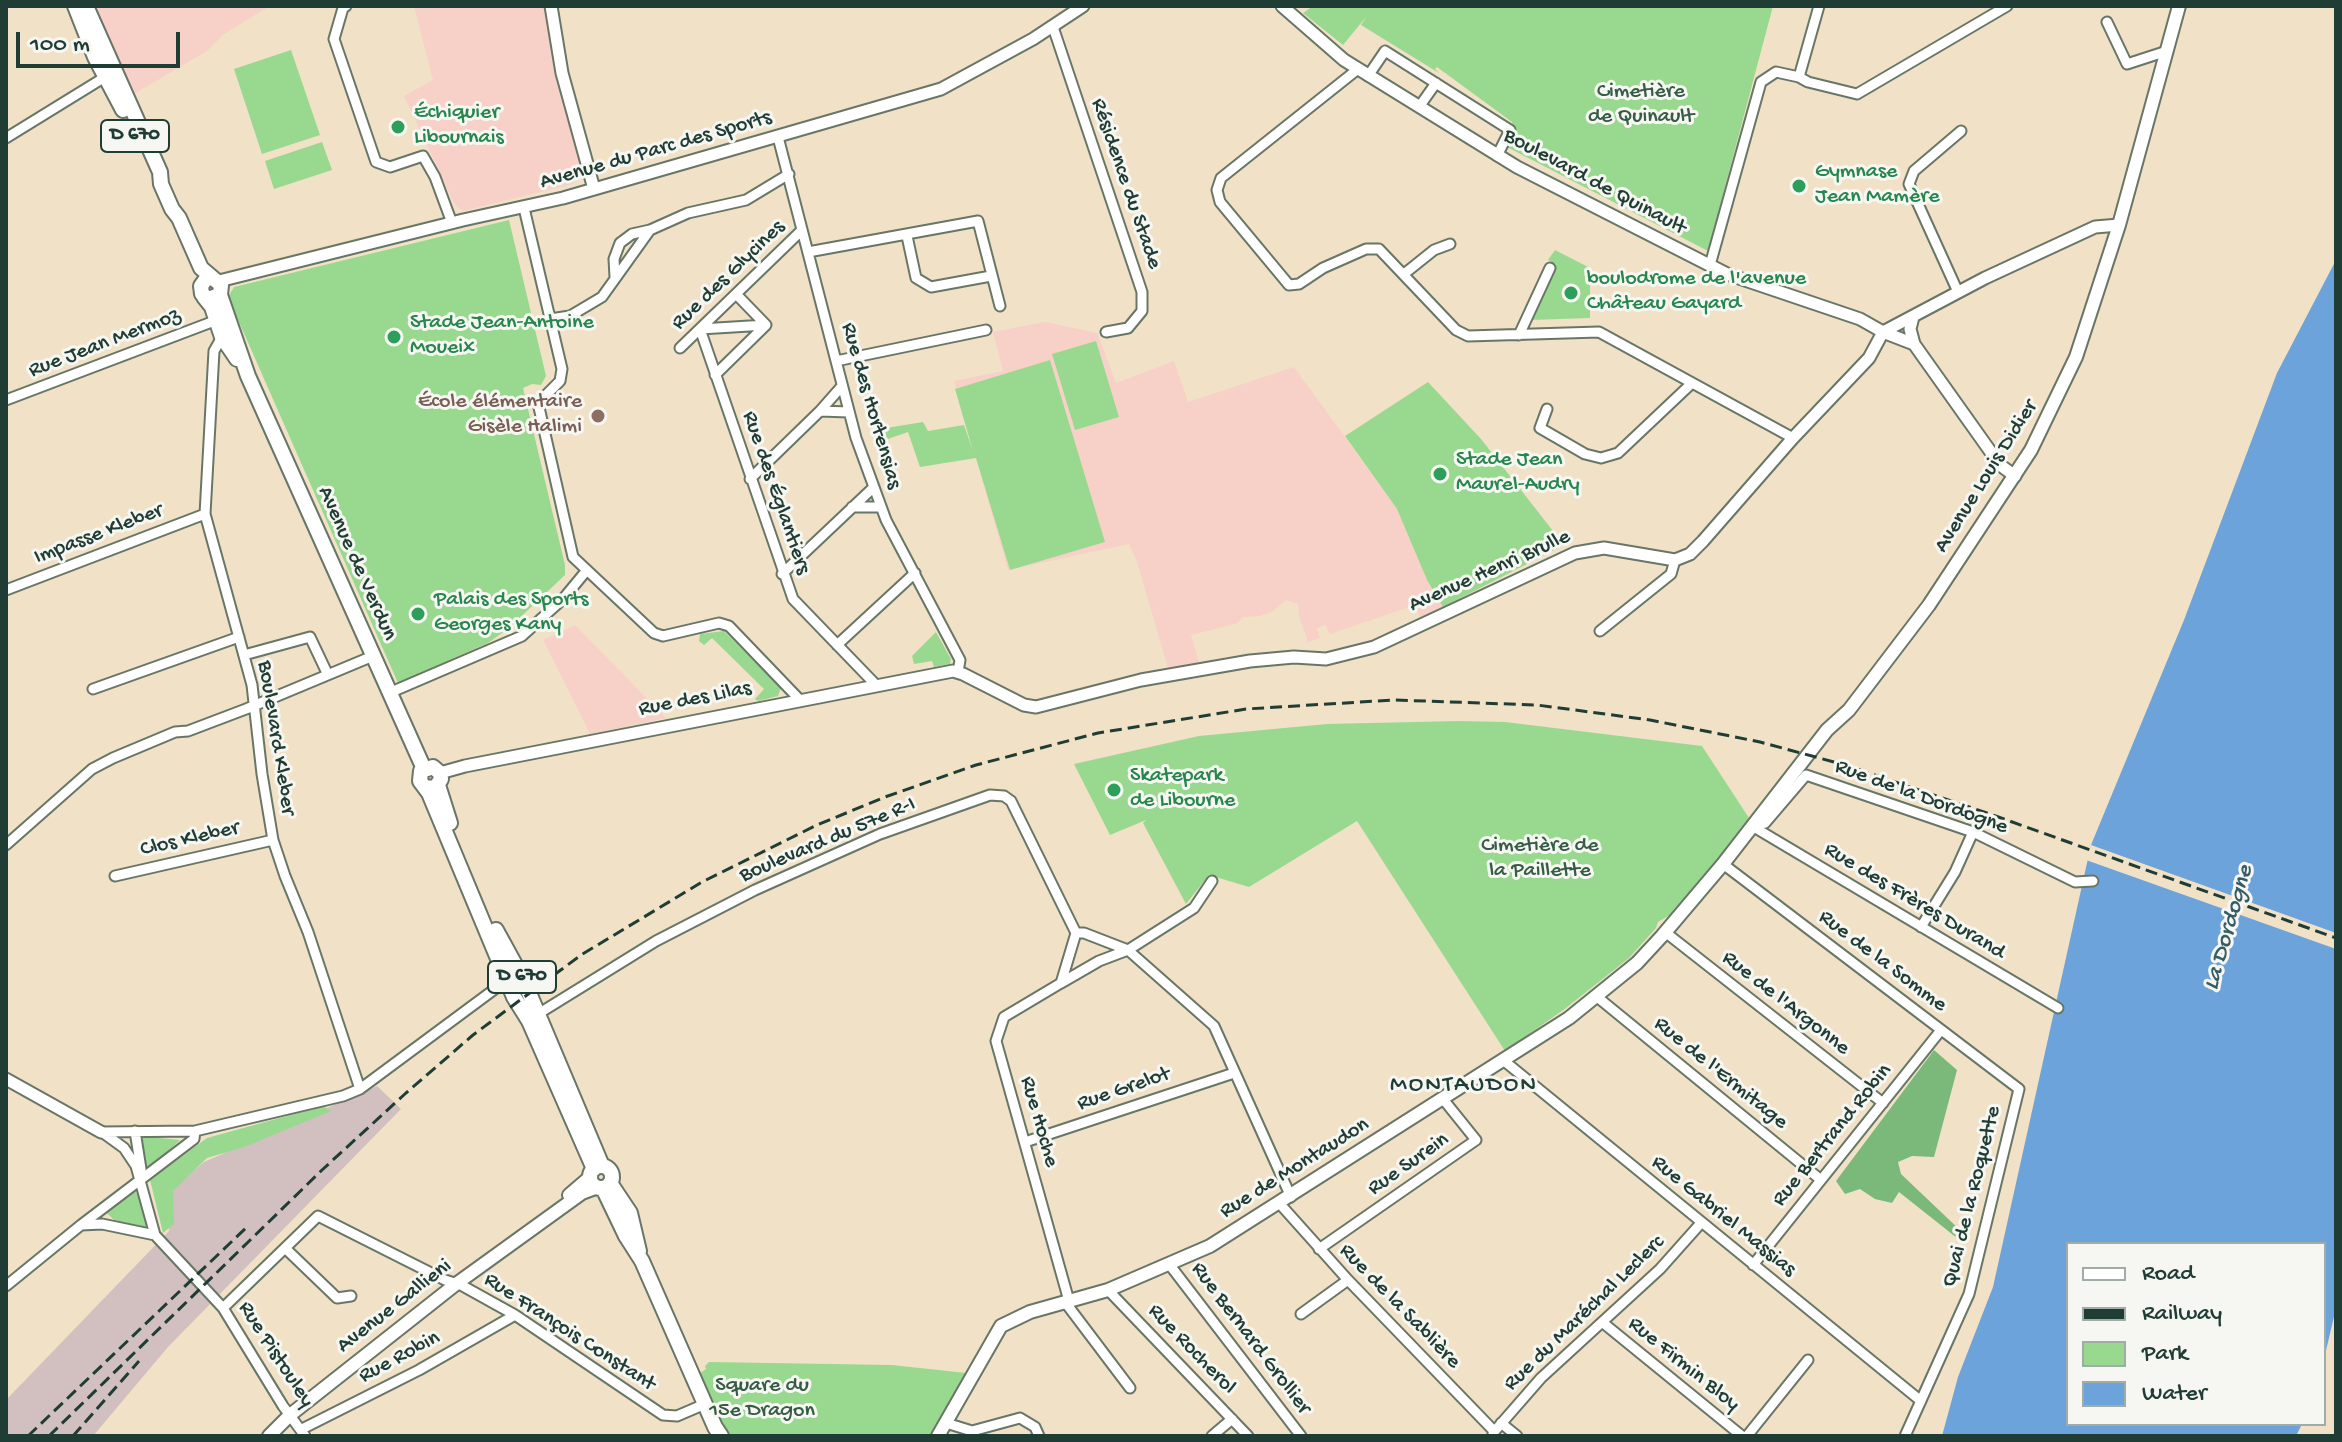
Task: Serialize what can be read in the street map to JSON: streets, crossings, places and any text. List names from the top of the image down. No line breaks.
{"streets":{"main road":["D 670","Avenue Louis Didier","Avenue de Verdun","Rue de Montaudon","Avenue Gallieni"],"street":["Avenue du Parc des Sports","Boulevard de Quinault","Résidence du Stade","Rue des Glycines","Rue Jean Mermoz","Rue des Hortensias","Rue des Églantiers","Impasse Kleber","Avenue Henri Brulle","Rue des Lilas","Boulevard Kleber","Rue de la Dordogne","Clos Kleber","Boulevard du 57e R-I","Rue des Frères Durand","Rue de la Somme","Rue de l'Argonne","Rue de l'Ermitage","Rue Grelot","Rue Hoche","Rue Bertrand Robin","Rue Surein","Quai de la Roquette","Rue Gabriel Massias","Rue de la Sablière","Rue du Maréchal Leclerc","Rue François Constant","Rue Bernard Grollier","Rue Rocherol","Rue Pistouley","Rue Robin","Rue Firmin Bloy"]},"crossings":[["D 670","Avenue du Parc des Sports"],["D 670","Avenue de Verdun"],["D 670","Rue des Lilas"],["D 670","Boulevard du 57e R-I"],["D 670","Avenue Gallieni"],["D 670","Rue François Constant"],["Avenue du Parc des Sports","Résidence du Stade"],["Avenue du Parc des Sports","Rue des Hortensias"],["Avenue du Parc des Sports","Avenue de Verdun"],["Rue des Glycines","Rue des Hortensias"],["Rue des Glycines","Rue des Églantiers"],["Rue Jean Mermoz","Avenue de Verdun"],["Rue des Hortensias","Avenue Henri Brulle"],["Rue des Hortensias","Rue des Lilas"],["Avenue Louis Didier","Rue de la Dordogne"],["Avenue Louis Didier","Rue de Montaudon"],["Rue des Églantiers","Rue des Lilas"],["Impasse Kleber","Boulevard Kleber"],["Avenue de Verdun","Rue des Lilas"],["Avenue de Verdun","Boulevard Kleber"],["Avenue Henri Brulle","Rue des Lilas"],["Boulevard Kleber","Clos Kleber"],["Rue de la Dordogne","Rue de Montaudon"],["Rue des Frères Durand","Rue de Montaudon"],["Rue de la Somme","Rue Bertrand Robin"],["Rue de la Somme","Rue de Montaudon"],["Rue de la Somme","Quai de la Roquette"],["Rue de l'Argonne","Rue Bertrand Robin"],["Rue de l'Argonne","Rue de Montaudon"],["Rue de l'Ermitage","Rue Bertrand Robin"],["Rue de l'Ermitage","Rue de Montaudon"],["Rue Grelot","Rue Hoche"],["Rue Grelot","Rue de la Sablière"],["Rue Hoche","Rue de Montaudon"],["Rue Hoche","Rue de la Sablière"],["Rue Bertrand Robin","Rue Gabriel Massias"],["Rue Surein","Rue de Montaudon"],["Rue Surein","Rue de la Sablière"],["Rue de Montaudon","Rue Gabriel Massias"],["Rue de Montaudon","Rue de la Sablière"],["Rue de Montaudon","Rue Bernard Grollier"],["Rue de Montaudon","Rue Rocherol"],["Quai de la Roquette","Rue Gabriel Massias"],["Rue Gabriel Massias","Rue du Maréchal Leclerc"],["Avenue Gallieni","Rue François Constant"],["Avenue Gallieni","Rue Pistouley"],["Rue de la Sablière","Rue du Maréchal Leclerc"],["Rue du Maréchal Leclerc","Rue Firmin Bloy"],["Rue François Constant","Rue Pistouley"],["Rue François Constant","Rue Robin"],["Rue Pistouley","Rue Robin"]],"districts":["MONTAUDON"],"water":["La Dordogne"],"parks":["Cimetière de Quinault","Cimetière de la Paillette","Square du 15e Dragon"],"places":["Échiquier Libournais","Gymnase Jean Mamère","boulodrome de l'avenue Château Gayard","Stade Jean-Antoine Moueix","École élémentaire Gisèle Halimi","Stade Jean Maurel-Audry","Palais des Sports Georges Kany","Skatepark de Libourne"],"legend":["Road","Railway","Park","Water"],"scale_bar":"100 m"}
